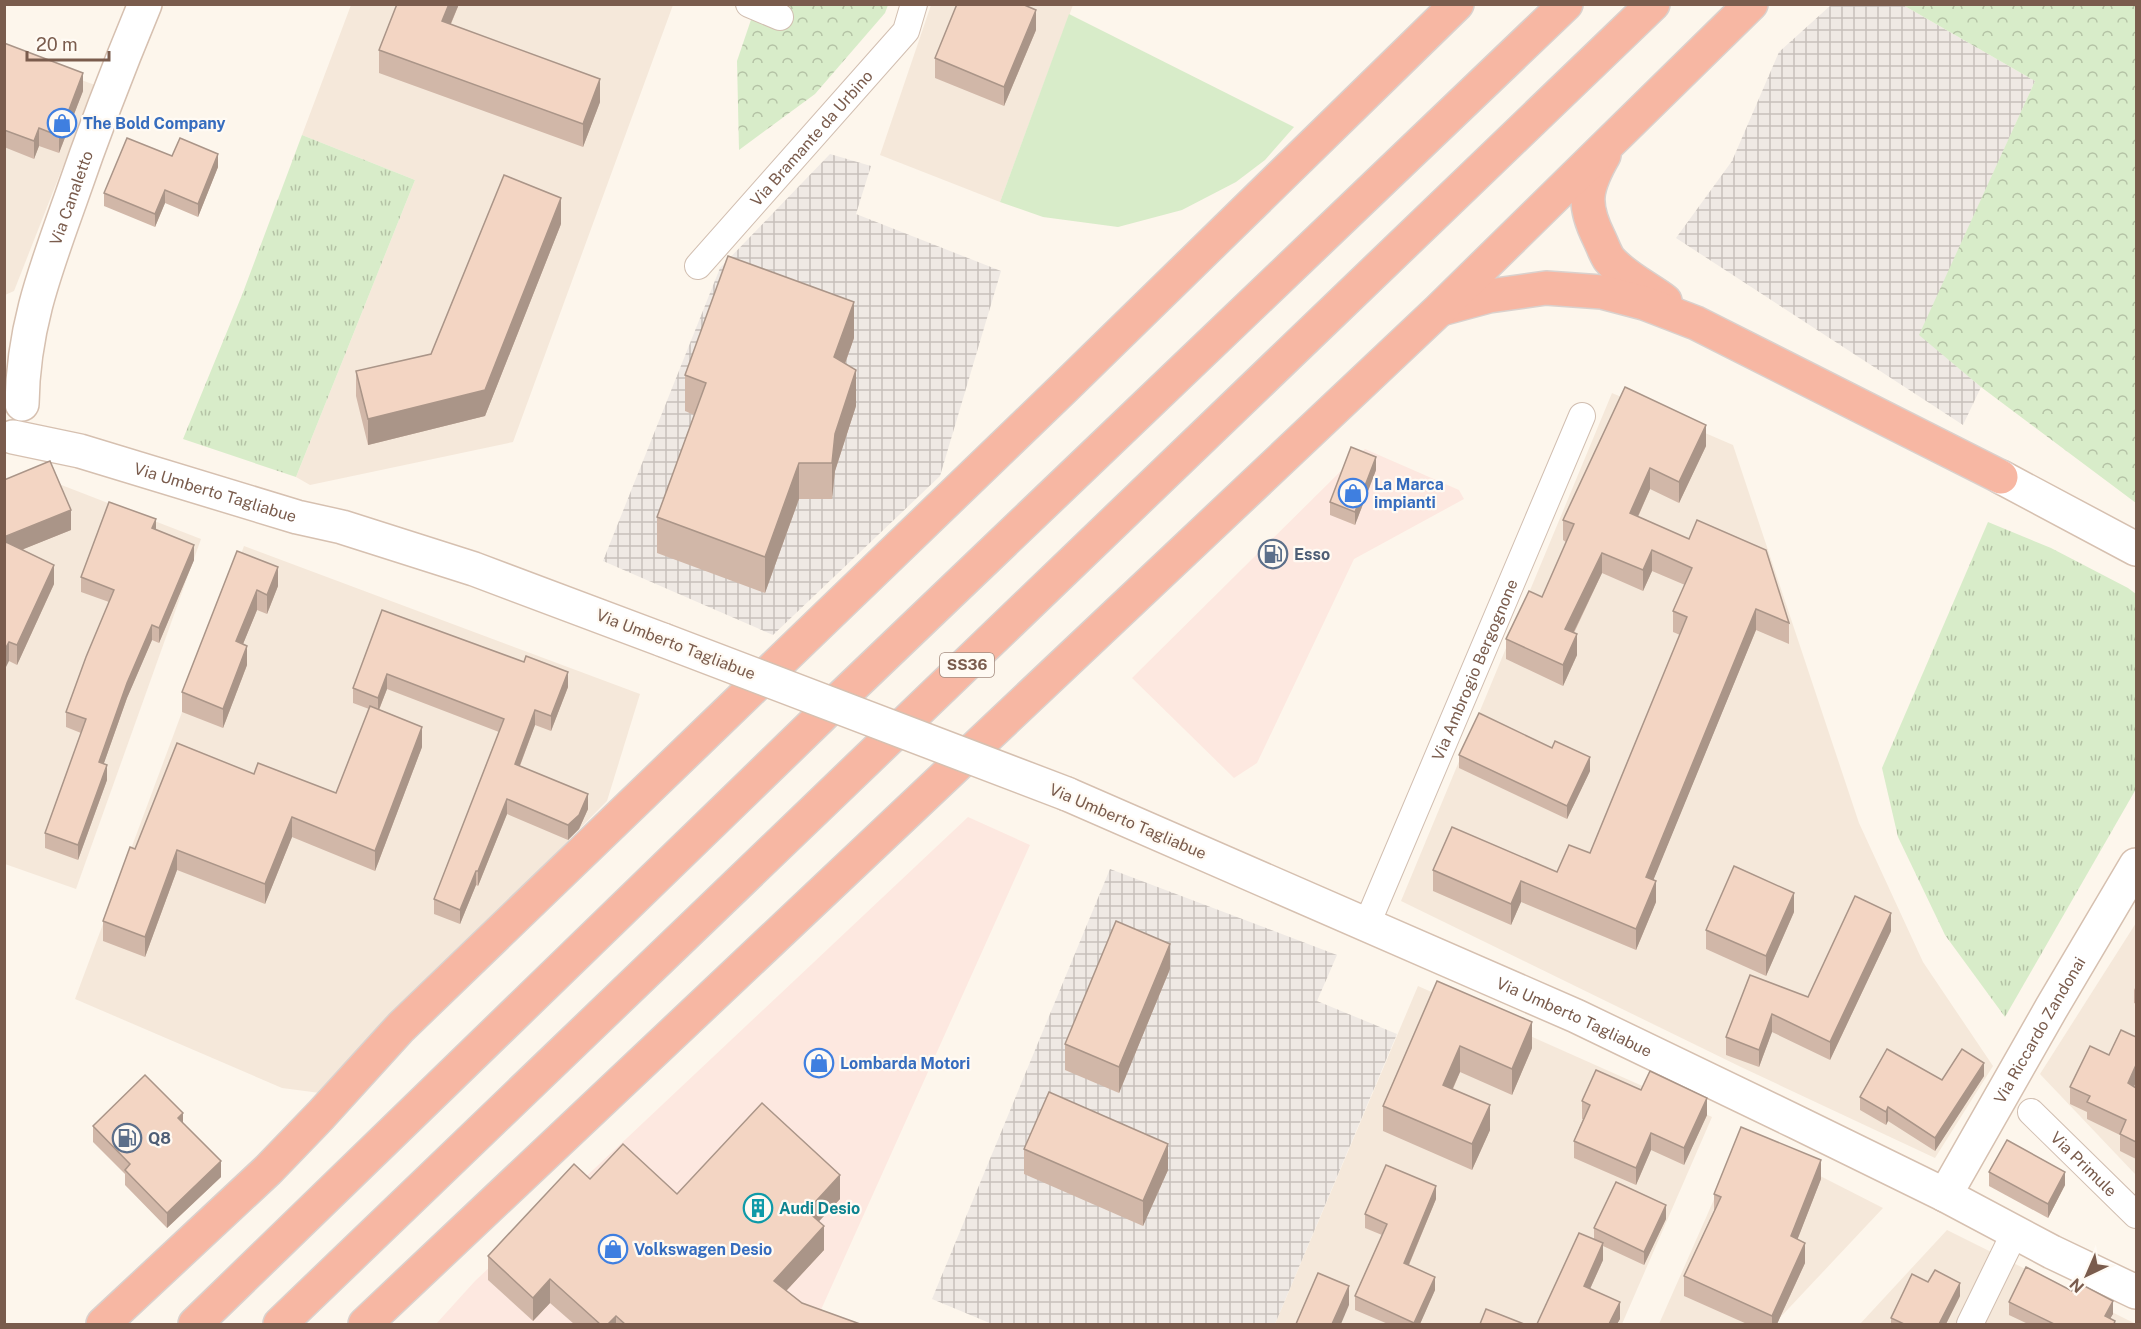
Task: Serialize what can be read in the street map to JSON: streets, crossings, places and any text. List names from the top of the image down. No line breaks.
{"streets":{"highway":["SS36"],"street":["Via Bramante da Urbino","Via Canaletto","Via Umberto Tagliabue","Via Ambrogio Bergognone","Via Riccardo Zandonai","Via Primule"]},"crossings":[["Via Canaletto","Via Umberto Tagliabue"],["Via Umberto Tagliabue","Via Ambrogio Bergognone"],["Via Umberto Tagliabue","Via Riccardo Zandonai"]],"places":{"shop":["The Bold Company","La Marca impianti","Lombarda Motori","Volkswagen Desio"],"fuel station":["Esso","Q8"],"building":["Audi Desio"]},"scale_bar":"20 m","north":"bottom left"}
